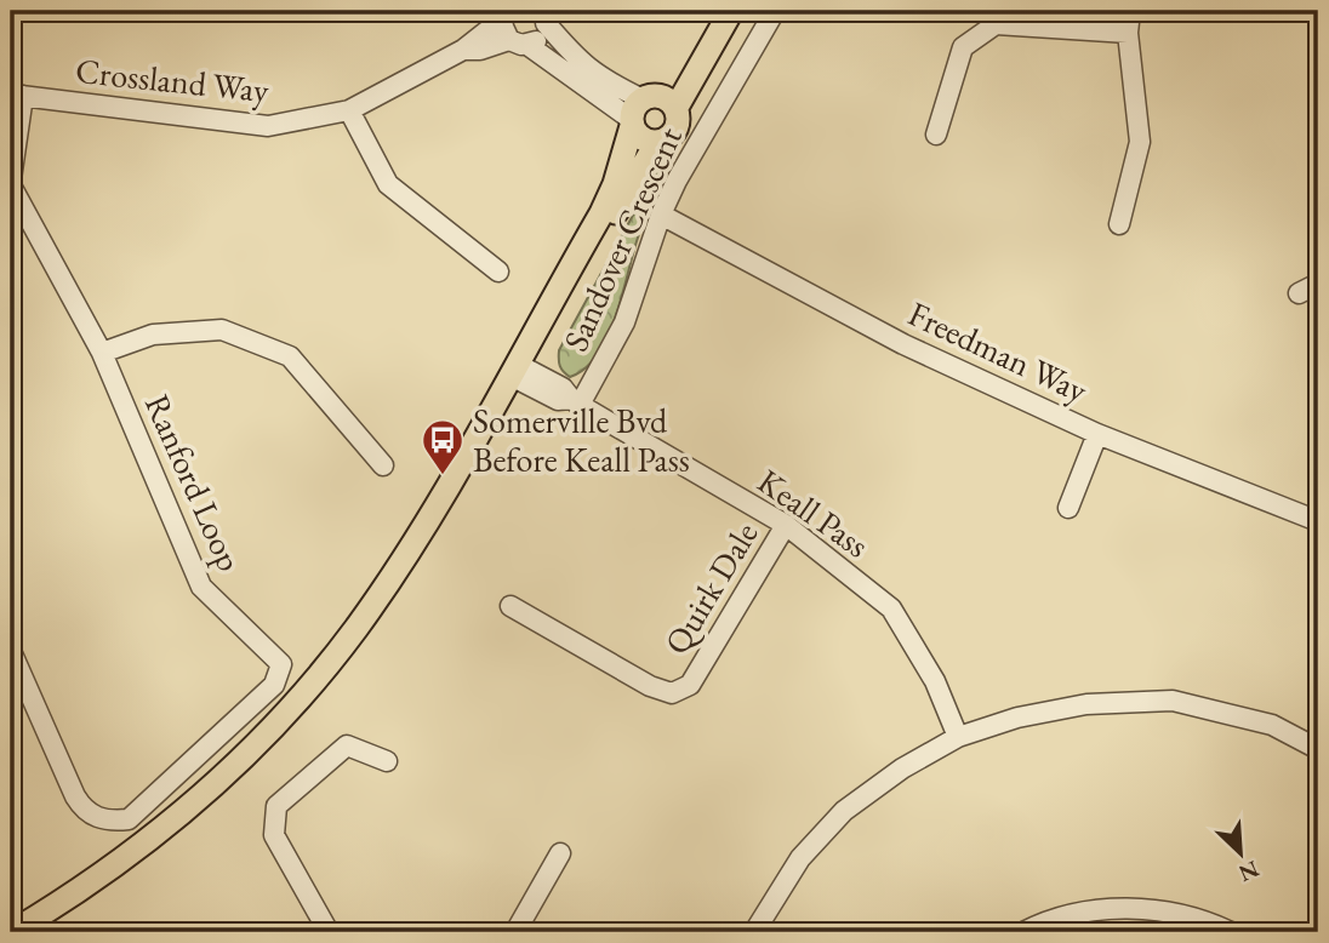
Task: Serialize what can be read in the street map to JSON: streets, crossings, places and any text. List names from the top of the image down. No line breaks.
{"streets":{"street":["Crossland Way","Sandover Crescent","Freedman Way","Ranford Loop","Keall Pass","Quirk Dale"]},"crossings":[["Crossland Way","Ranford Loop"],["Sandover Crescent","Freedman Way"],["Sandover Crescent","Keall Pass"],["Keall Pass","Quirk Dale"]],"places":{"bus stop":["Somerville Bvd Before Keall Pass"]},"north":"bottom right"}
